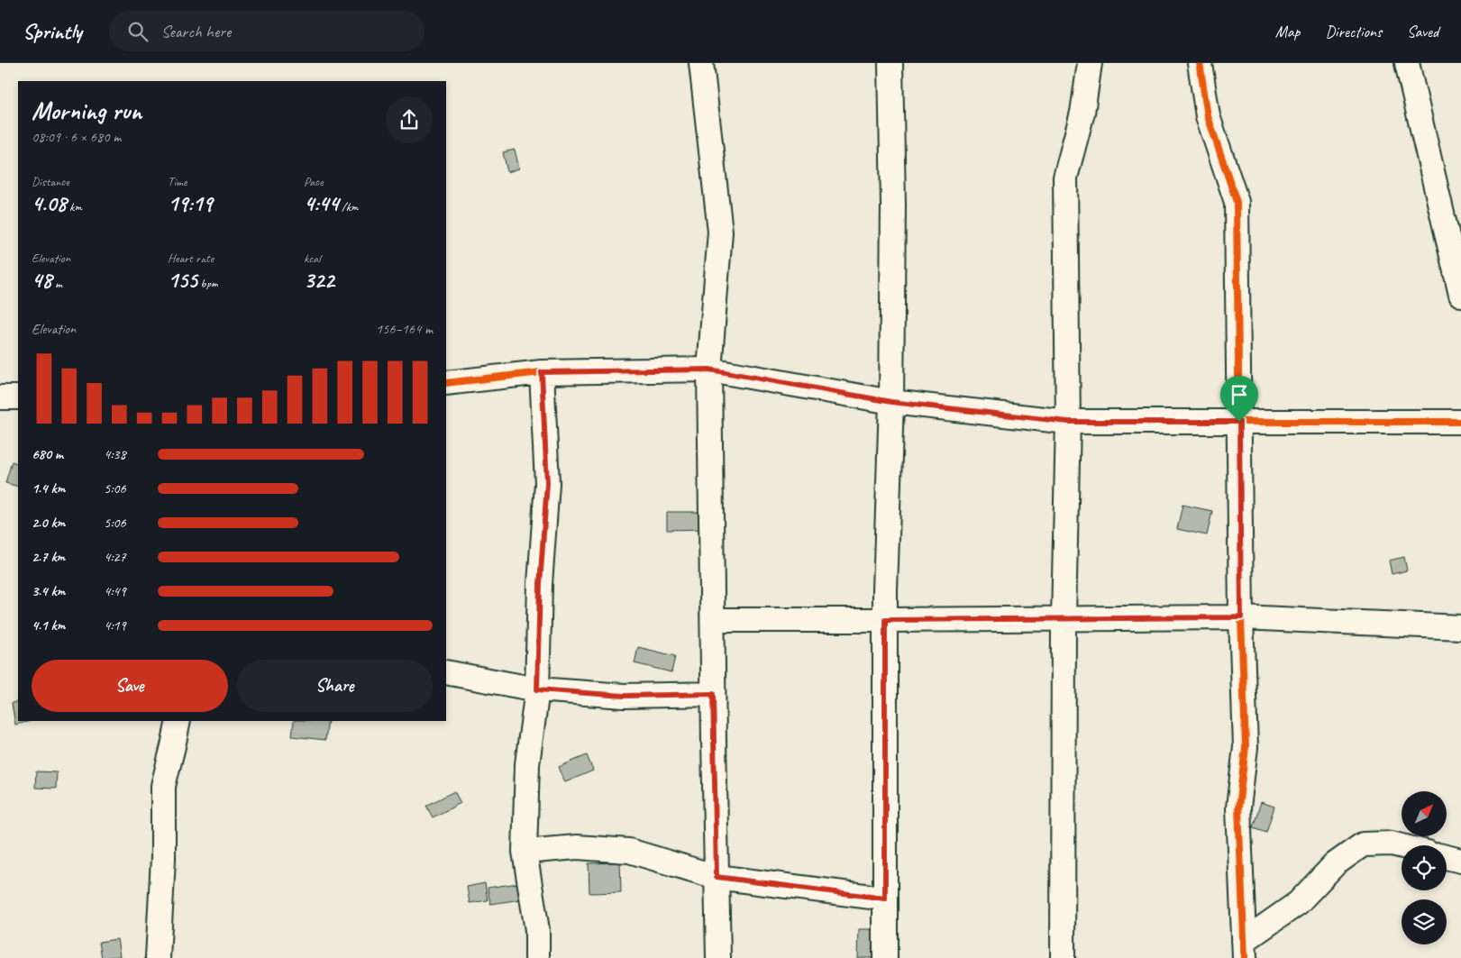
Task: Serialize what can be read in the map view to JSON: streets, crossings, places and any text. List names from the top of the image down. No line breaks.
{"north":"top right","page":{"header":"Sprintly","search":"Search here","nav":["Map","Directions","Saved"],"heading":["Morning run","08:09 · 6 × 680 m"],"stats":[["Distance","4.08 km"],["Time","19:19"],["Pace","4:44 /km"],["Elevation","48 m"],["Heart rate","155 bpm"],["kcal","322"]],"chart":["Elevation","156–164 m"],"list":[{"name":"680 m","note":"4:38"},{"name":"1.4 km","note":"5:06"},{"name":"2.0 km","note":"5:06"},{"name":"2.7 km","note":"4:27"},{"name":"3.4 km","note":"4:49"},{"name":"4.1 km","note":"4:19"}],"buttons":["Save","Share"]}}
